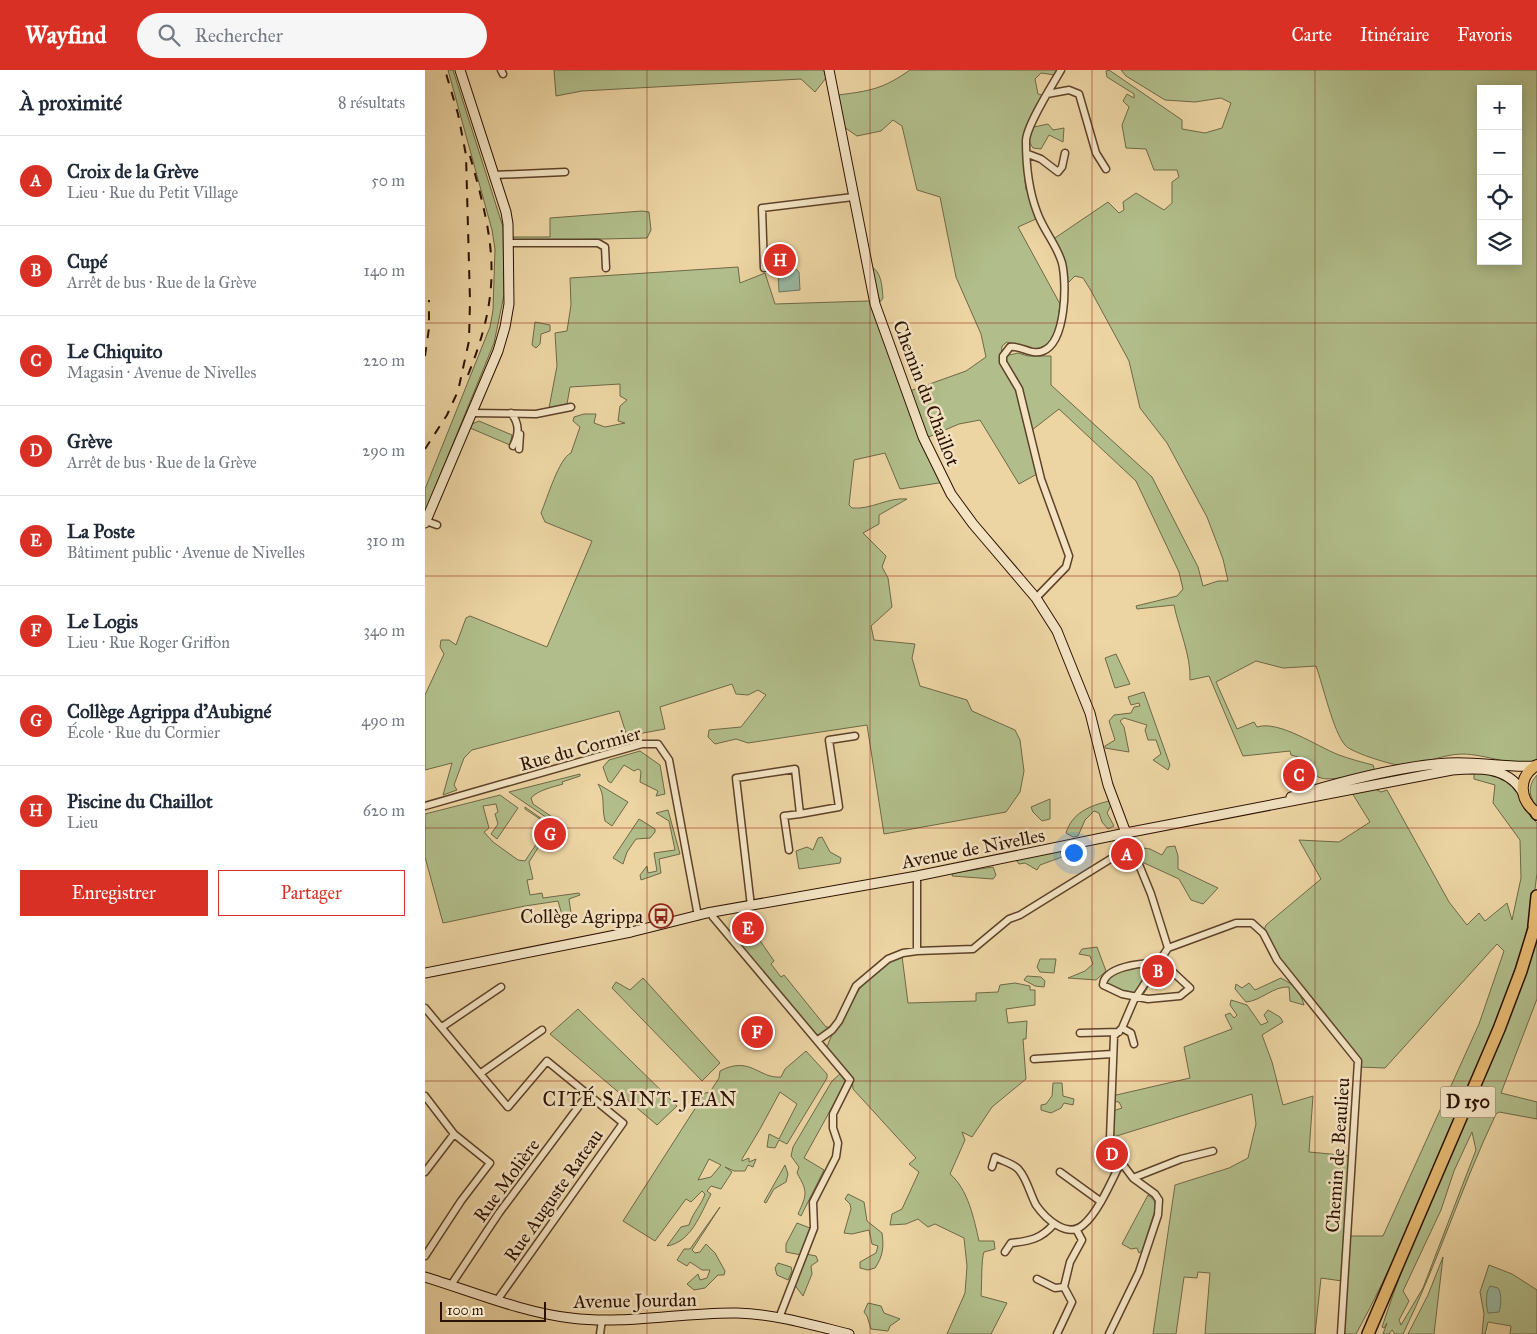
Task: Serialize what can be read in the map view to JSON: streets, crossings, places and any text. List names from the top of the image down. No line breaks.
{"streets":{"highway":["D 150"],"main road":["Chemin du Chaillot","Avenue de Nivelles","Avenue Jourdan"],"street":["Rue du Cormier","Chemin de Beaulieu","Rue Molière","Rue Auguste Rateau"]},"crossings":[["Chemin du Chaillot","Avenue de Nivelles"],["Rue du Cormier","Avenue de Nivelles"],["Rue Molière","Rue Auguste Rateau"],["Rue Molière","Avenue Jourdan"],["Rue Auguste Rateau","Avenue Jourdan"]],"districts":["CITÉ SAINT-JEAN"],"places":{"bus stop":["Collège Agrippa"]},"scale_bar":"100 m","page":{"header":"Wayfind","search":"Rechercher","nav":["Carte","Itinéraire","Favoris"],"heading":["À proximité","8 résultats"],"map_buttons":["+","−"],"list":[{"mark":"A","name":"Croix de la Grève","note":"Lieu · Rue du Petit Village","value":"50 m"},{"mark":"B","name":"Cupé","note":"Arrêt de bus · Rue de la Grève","value":"140 m"},{"mark":"C","name":"Le Chiquito","note":"Magasin · Avenue de Nivelles","value":"220 m"},{"mark":"D","name":"Grève","note":"Arrêt de bus · Rue de la Grève","value":"290 m"},{"mark":"E","name":"La Poste","note":"Bâtiment public · Avenue de Nivelles","value":"310 m"},{"mark":"F","name":"Le Logis","note":"Lieu · Rue Roger Griffon","value":"340 m"},{"mark":"G","name":"Collège Agrippa d'Aubigné","note":"École · Rue du Cormier","value":"490 m"},{"mark":"H","name":"Piscine du Chaillot","note":"Lieu","value":"620 m"}],"pins":["H","C","G","A","E","B","F","D"],"buttons":["Enregistrer","Partager"],"scale":"100 m"}}
